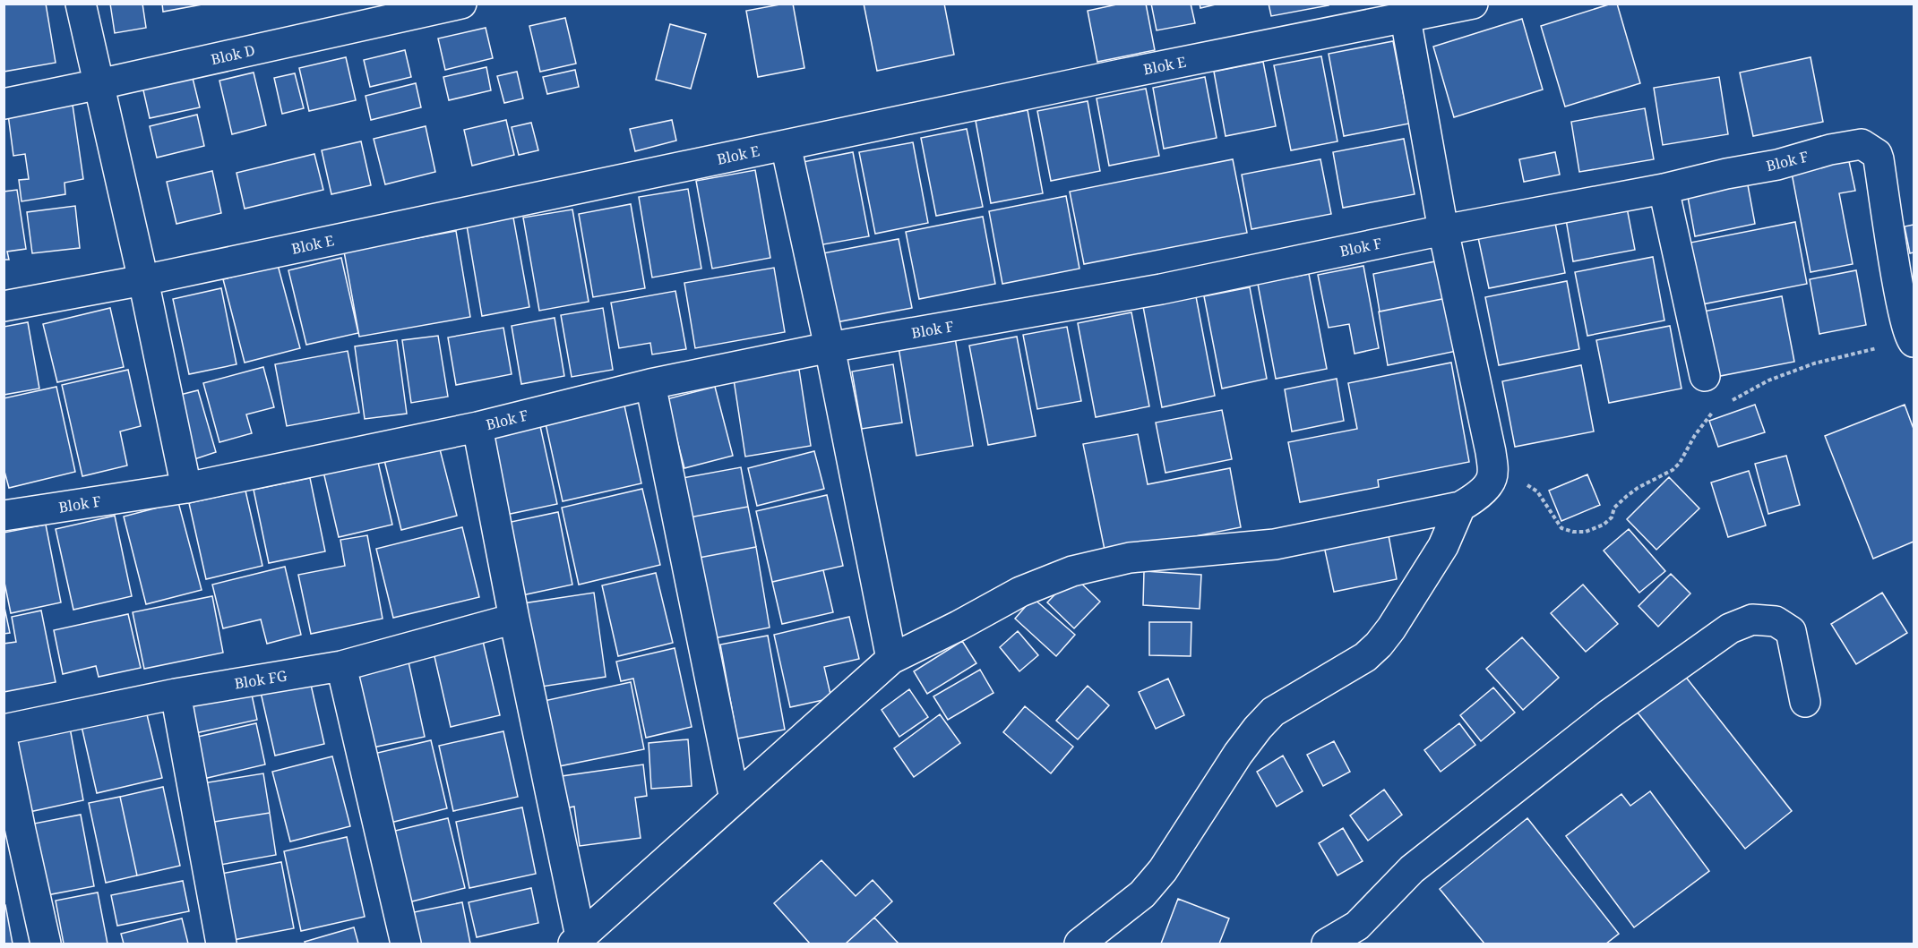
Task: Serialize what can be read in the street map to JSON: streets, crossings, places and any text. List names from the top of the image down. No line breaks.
{"streets":{"street":["Blok D","Blok E","Blok F","Blok FG"]}}
